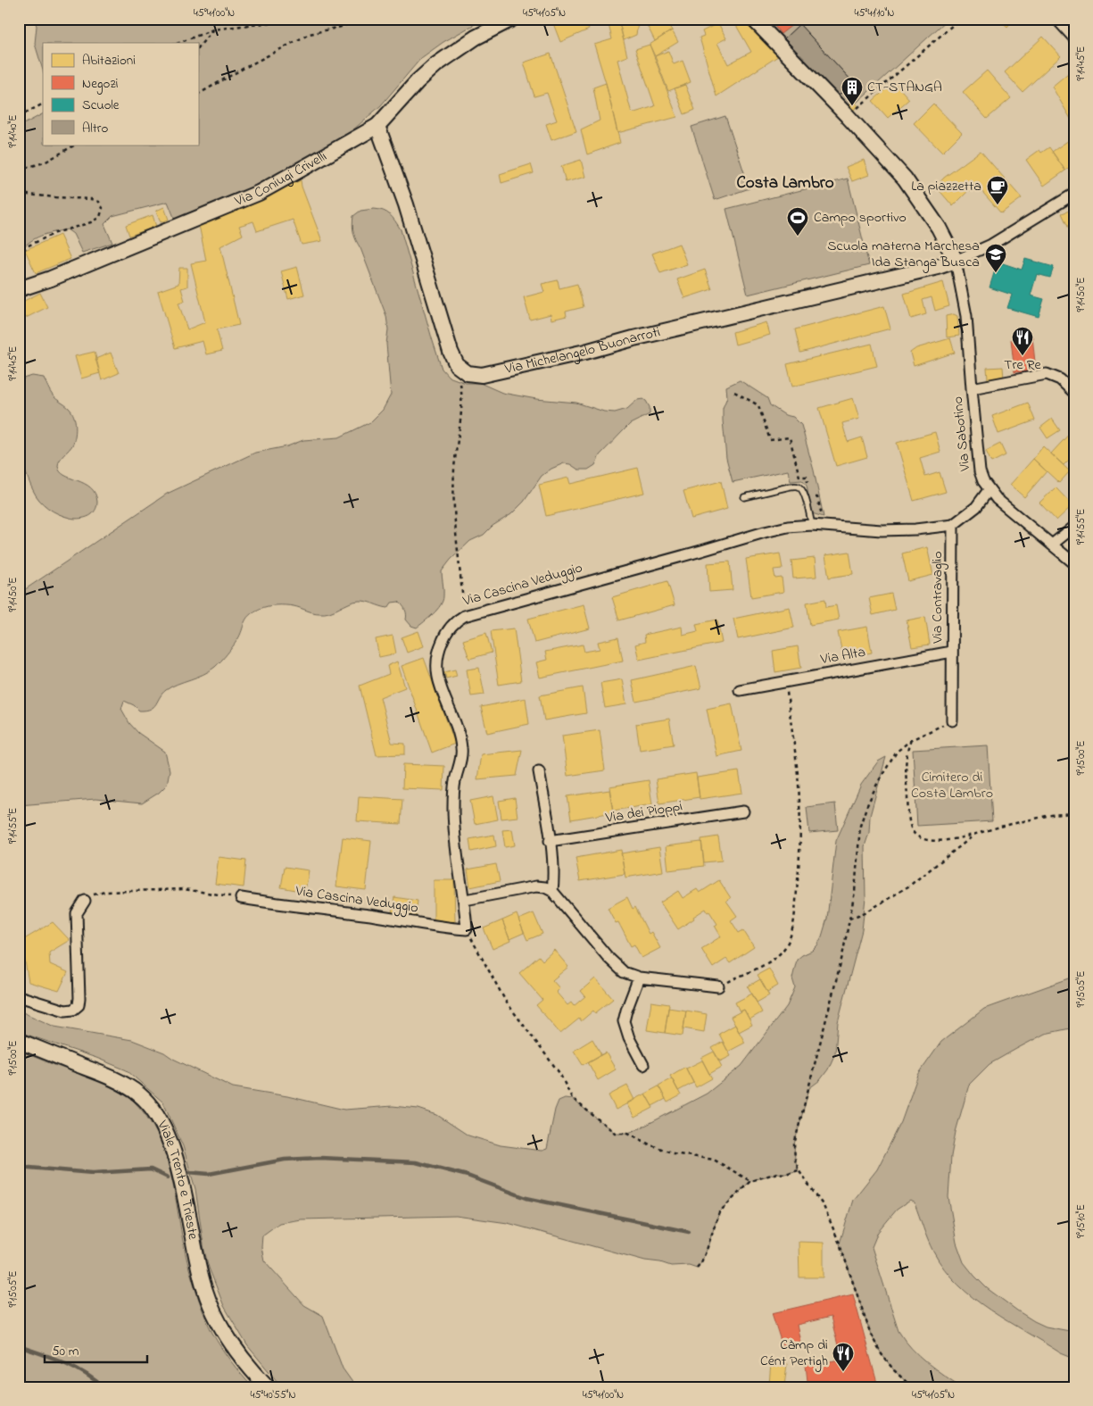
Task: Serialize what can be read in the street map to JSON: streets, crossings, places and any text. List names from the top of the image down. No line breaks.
{"streets":{"street":["Via Coniugi Crivelli","Via Michelangelo Buonarroti","Via Sabotino","Via Cascina Veduggio","Via Contravaglio","Via Alta","Via dei Pioppi","Viale Trento e Trieste"]},"crossings":[["Via Michelangelo Buonarroti","Via Sabotino"],["Via Cascina Veduggio","Via Contravaglio"],["Via Contravaglio","Via Alta"]],"districts":["Costa Lambro"],"parks":["Cimitero di Costa Lambro"],"places":{"building":["CT-STANGA"],"cafe":["La piazzetta"],"sports":["Campo sportivo"],"school or university":["Scuola materna Marchesa Ida Stanga Busca"],"restaurant":["Tre Re","Càmp di Cént Pertigh"]},"legend":["Abitazioni","Negozi","Scuole","Altro"],"scale_bar":"50 m","coordinates":["45°41'00\"N","45°41'05\"N","45°41'10\"N","9°14'45\"E","9°14'40\"E","9°14'50\"E","9°14'55\"E","9°15'00\"E","9°15'05\"E","9°15'10\"E","45°40'55\"N"]}
